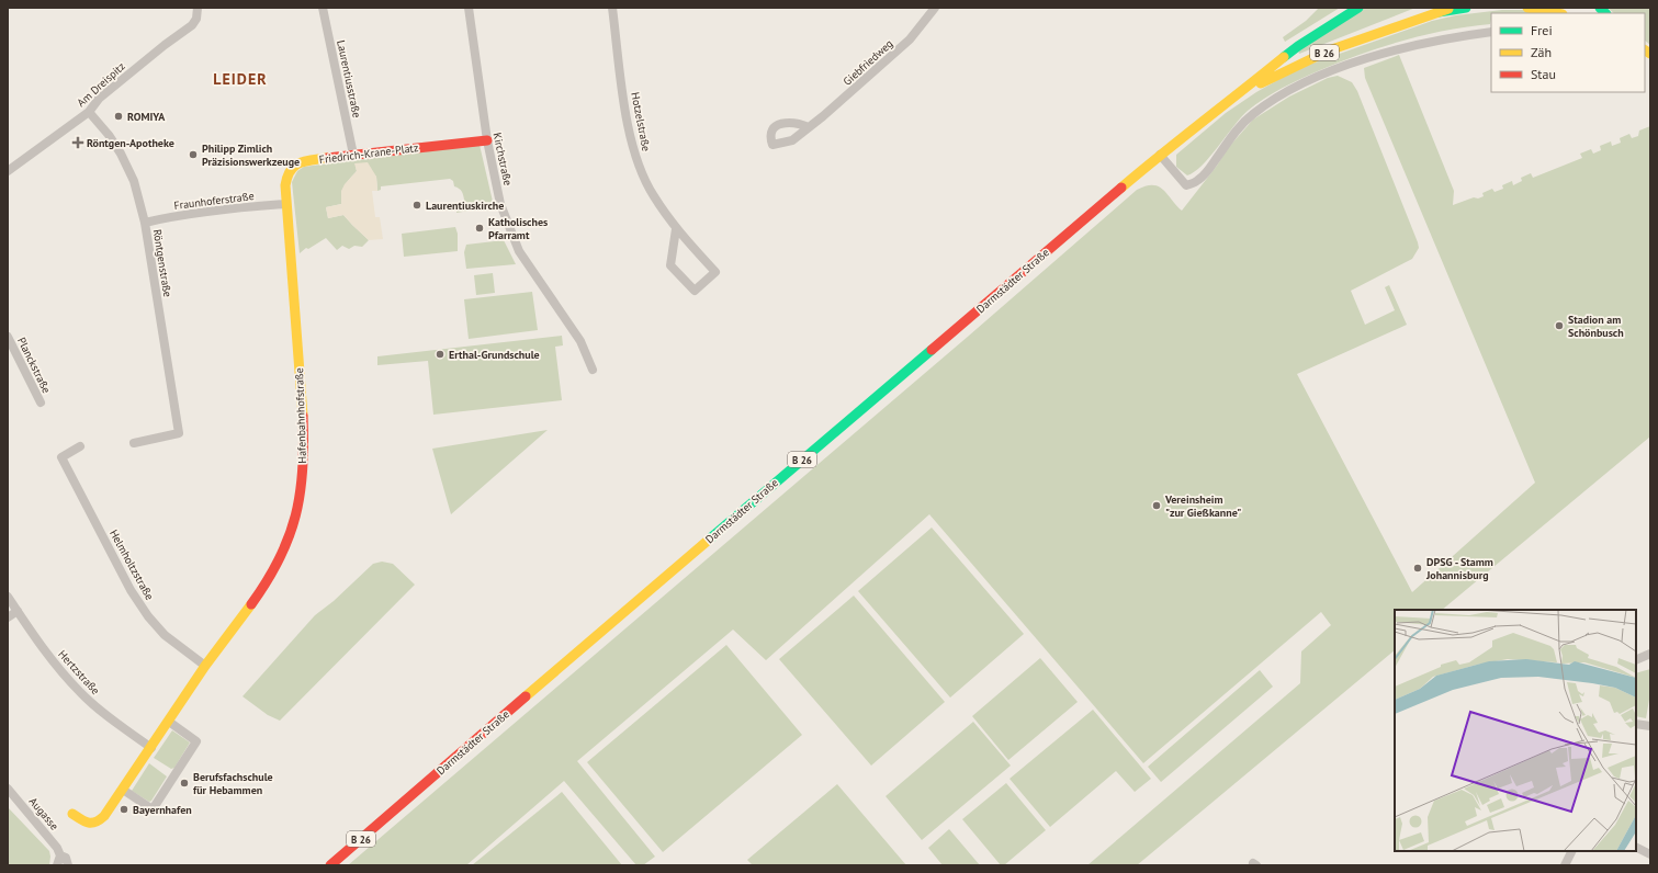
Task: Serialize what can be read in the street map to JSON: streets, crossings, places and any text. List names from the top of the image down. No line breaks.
{"streets":{"main road":["B 26","Friedrich-Krane-Platz","Darmstädter Straße","Hafenbahnhofstraße"],"street":["Giebfriedweg","Laurentiusstraße","Am Dreispitz","Hotzelstraße","Kirchstraße","Fraunhoferstraße","Röntgenstraße","Planckstraße","Helmholtzstraße","Hertzstraße","Augasse"]},"crossings":[["Laurentiusstraße","Friedrich-Krane-Platz"],["Am Dreispitz","Röntgenstraße"],["Friedrich-Krane-Platz","Kirchstraße"],["Friedrich-Krane-Platz","Fraunhoferstraße"],["Friedrich-Krane-Platz","Hafenbahnhofstraße"],["Fraunhoferstraße","Röntgenstraße"],["Fraunhoferstraße","Hafenbahnhofstraße"],["Hafenbahnhofstraße","Helmholtzstraße"],["Hafenbahnhofstraße","Hertzstraße"]],"districts":["LEIDER"],"places":{"other":["ROMIYA","Philipp Zimlich Präzisionswerkzeuge","Laurentiuskirche","Katholisches Pfarramt","Stadion am Schönbusch","Erthal-Grundschule","Vereinsheim \"zur Gießkanne\"","DPSG - Stamm Johannisburg","Berufsfachschule für Hebammen","Bayernhafen"],"health":["Röntgen-Apotheke"]},"legend":["Frei","Zäh","Stau"]}
